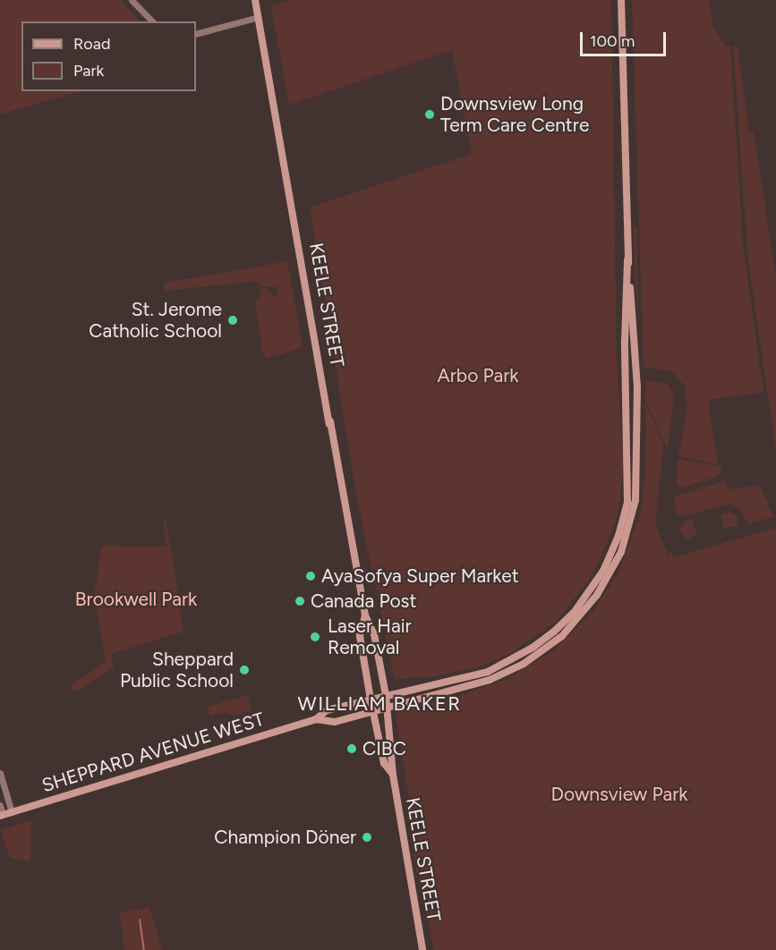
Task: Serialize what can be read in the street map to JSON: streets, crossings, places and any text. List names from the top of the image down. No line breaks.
{"streets":{"main road":["KEELE STREET","SHEPPARD AVENUE WEST"]},"crossings":[["KEELE STREET","SHEPPARD AVENUE WEST"]],"districts":["WILLIAM BAKER"],"parks":["Arbo Park","Brookwell Park","Downsview Park"],"places":["Downsview Long Term Care Centre","St. Jerome Catholic School","AyaSofya Super Market","Canada Post","Laser Hair Removal","Sheppard Public School","CIBC","Champion Döner"],"legend":["Road","Park"],"scale_bar":"100 m"}
